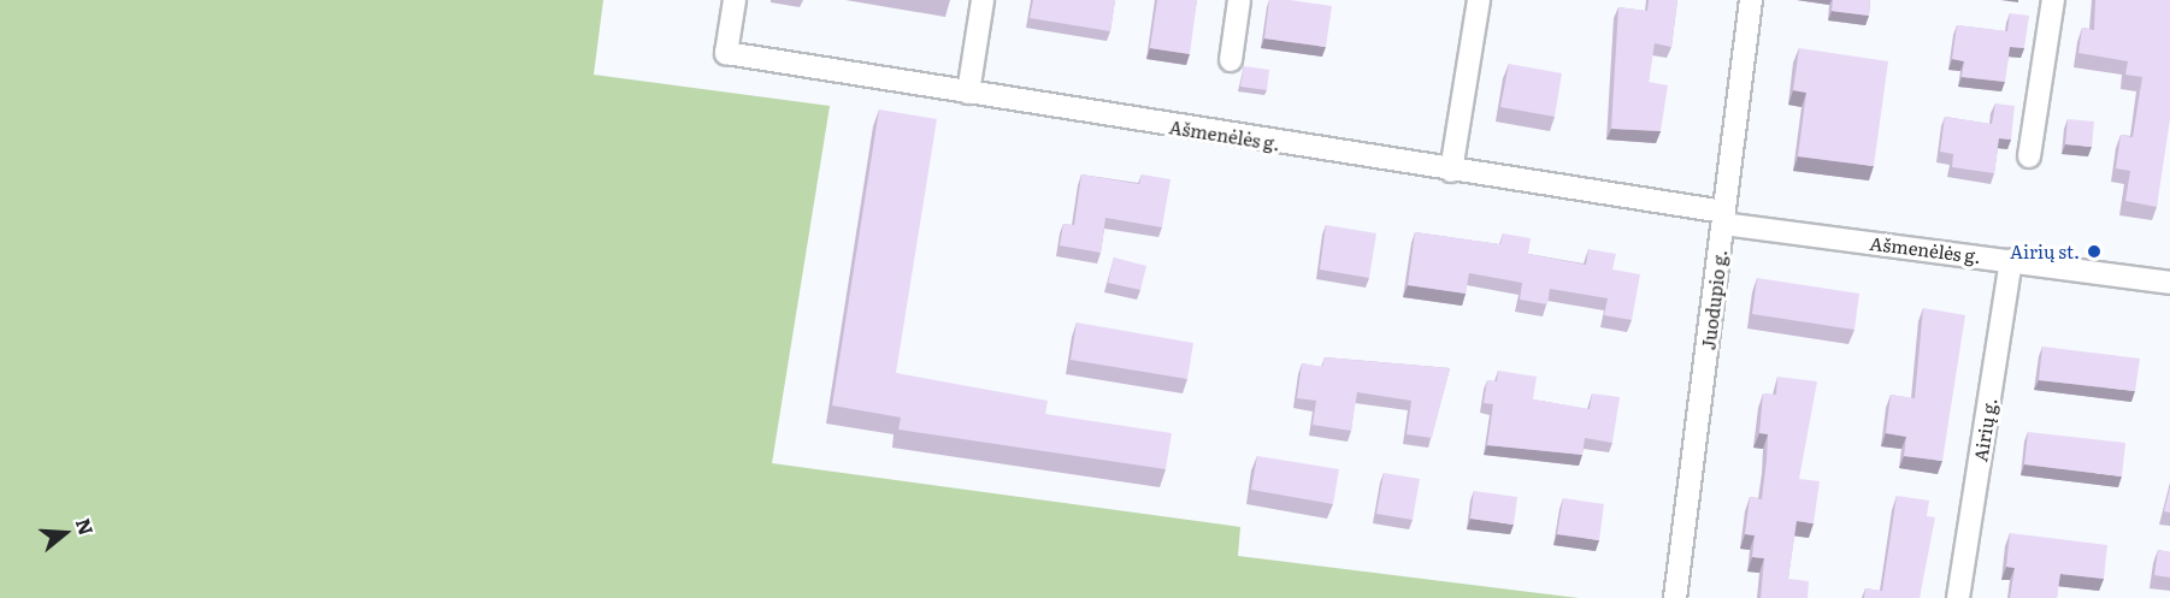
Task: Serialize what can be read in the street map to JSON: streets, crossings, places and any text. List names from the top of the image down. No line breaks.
{"streets":{"street":["Ašmenėlės g.","Juodupio g.","Airių g."]},"crossings":[["Ašmenėlės g.","Juodupio g."],["Ašmenėlės g.","Airių g."]],"places":["Airių st."],"north":"right"}
